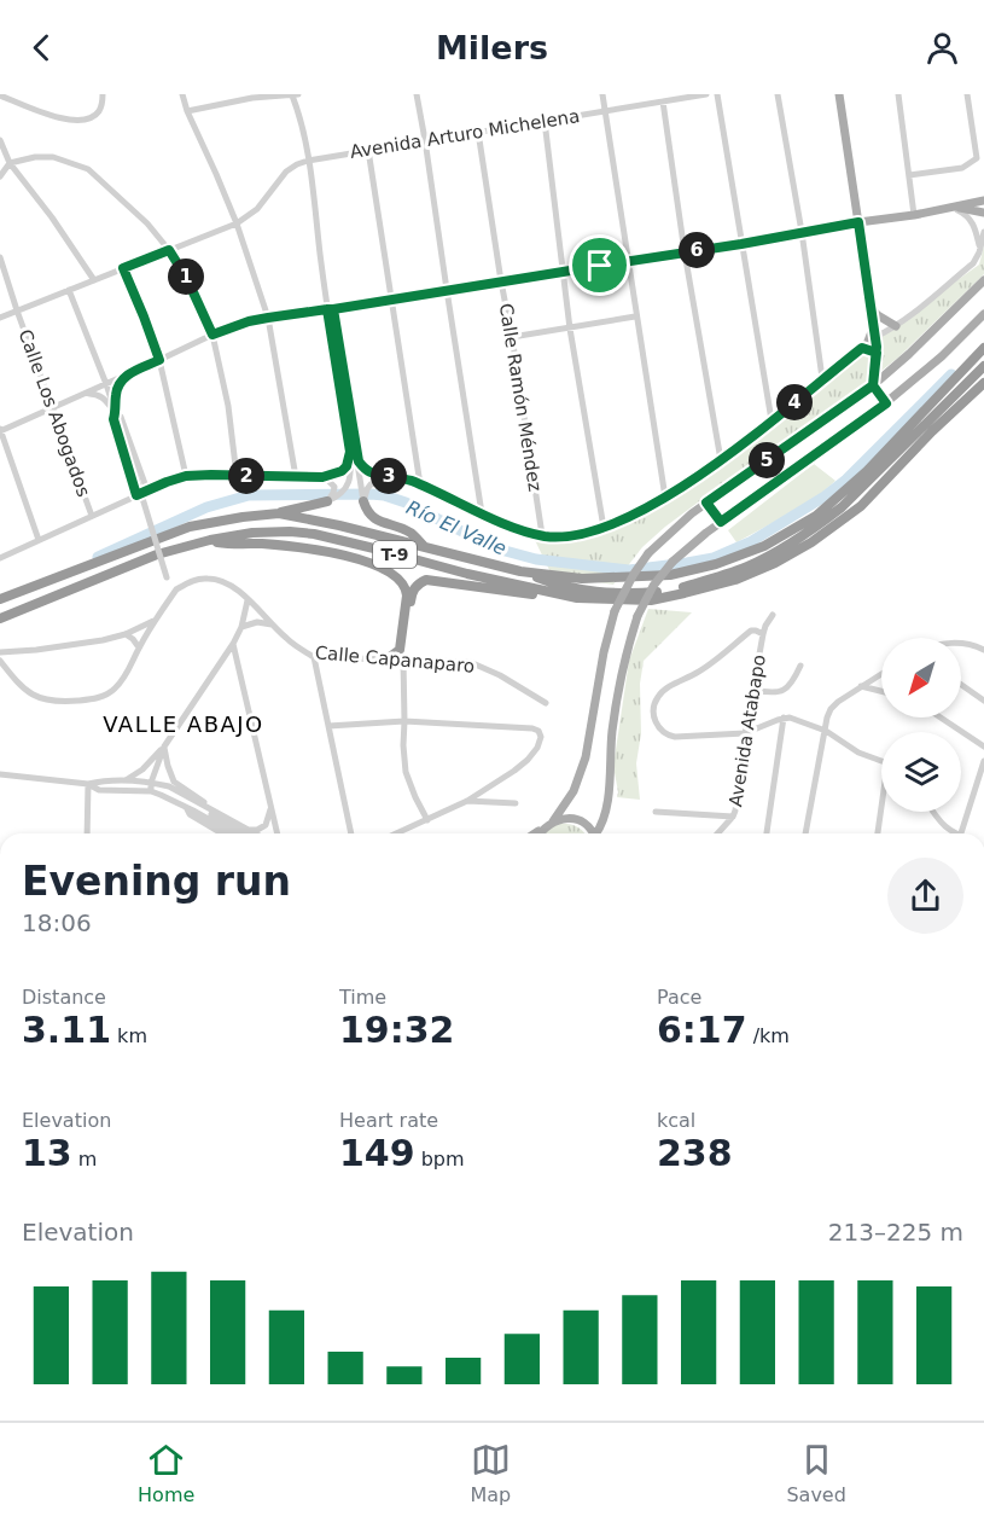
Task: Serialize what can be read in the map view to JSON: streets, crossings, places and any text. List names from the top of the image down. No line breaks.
{"streets":{"highway":["T-9"],"street":["Avenida Arturo Michelena","Calle Ramón Méndez","Calle Los Abogados","Calle Capanaparo","Avenida Atabapo"]},"crossings":[["Avenida Arturo Michelena","Calle Ramón Méndez"],["T-9","Calle Capanaparo"]],"districts":["VALLE ABAJO"],"water":["Río El Valle"],"north":"bottom left","page":{"header":"Milers","pins":["6","1","4","5","2","3"],"heading":["Evening run","18:06"],"stats":[["Distance","3.11 km"],["Time","19:32"],["Pace","6:17 /km"],["Elevation","13 m"],["Heart rate","149 bpm"],["kcal","238"]],"chart":["Elevation","213–225 m"],"tabs":["Home","Map","Saved"]}}
